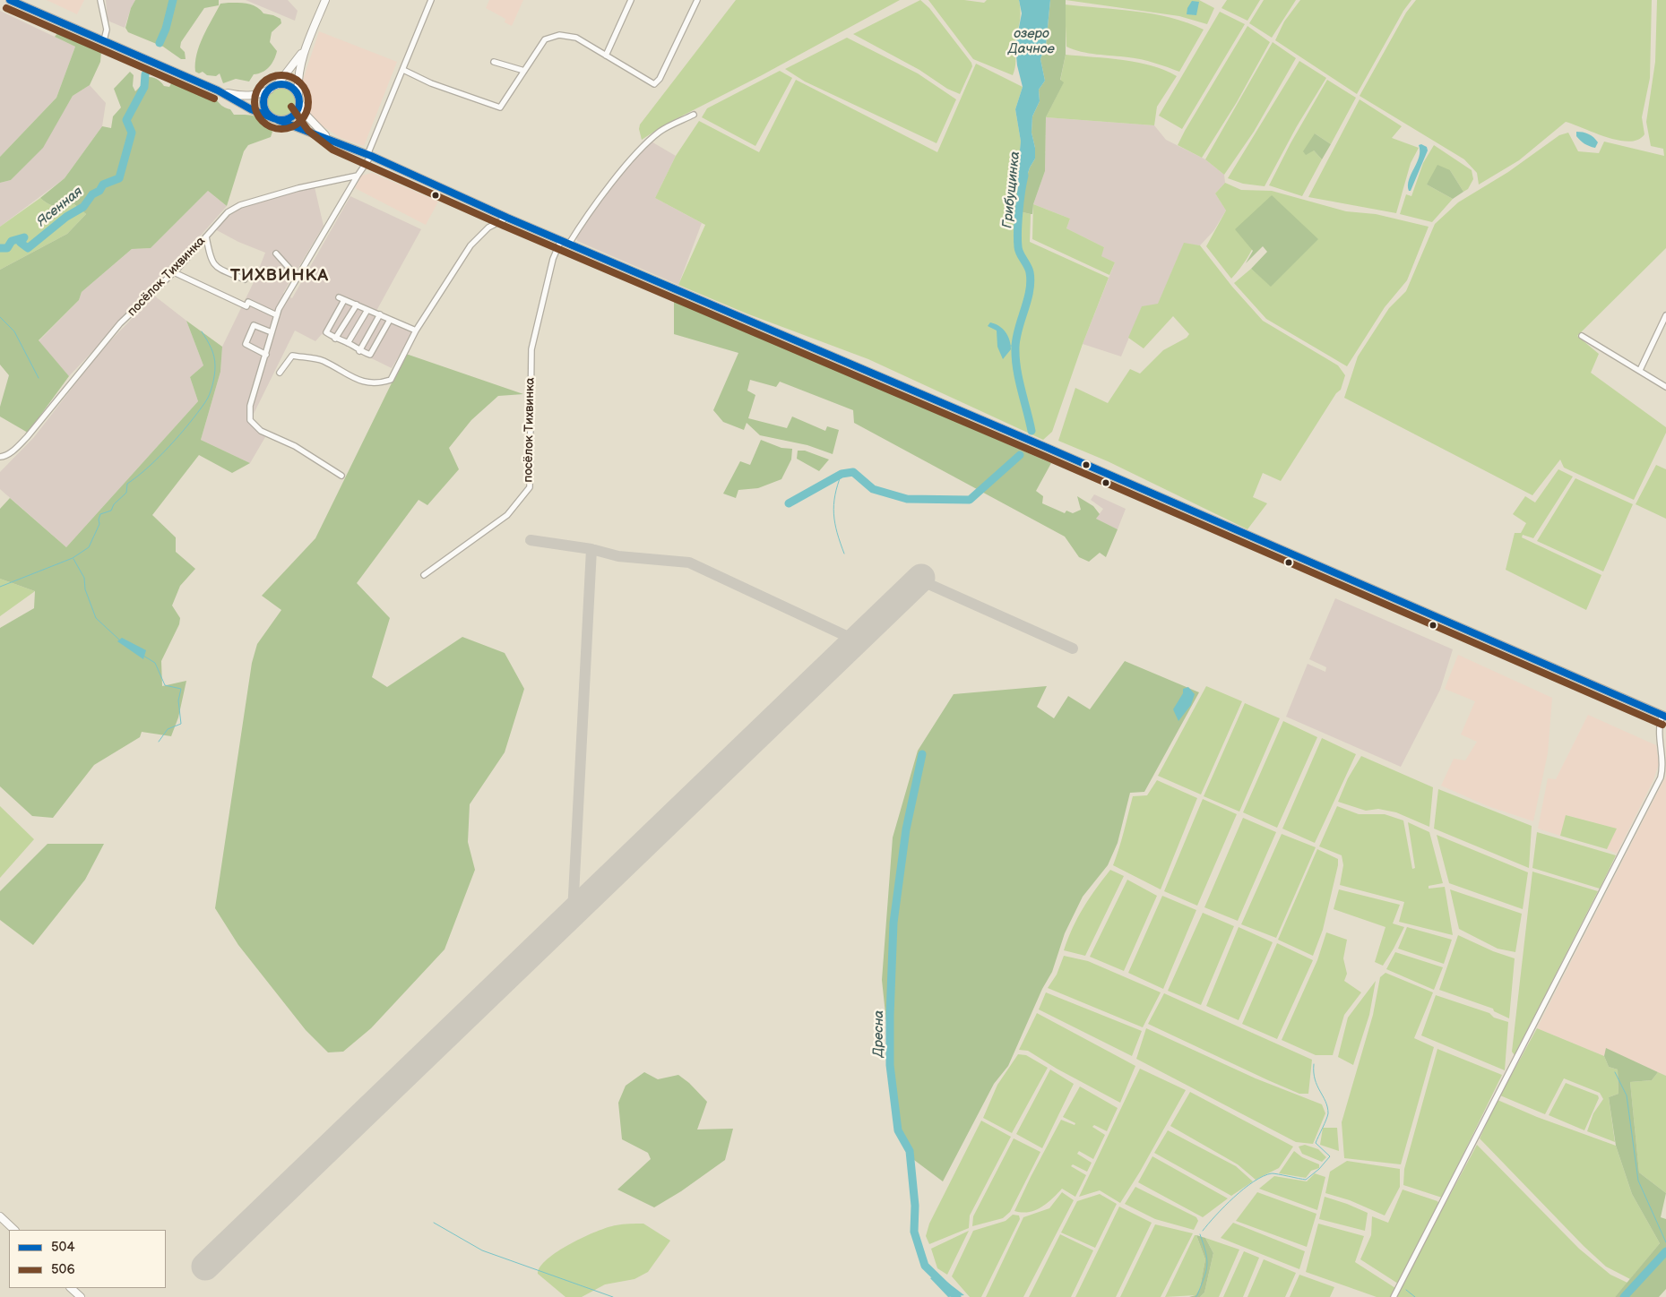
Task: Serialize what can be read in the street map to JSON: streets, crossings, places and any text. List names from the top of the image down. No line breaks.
{"streets":{"street":["посёлок Тихвинка"]},"districts":["ТИХВИНКА"],"water":["озеро Дачное","Грибущинка","Ясенная","Дресна"],"lines":["transit line 504","transit line 506"],"legend":["504","506"]}
